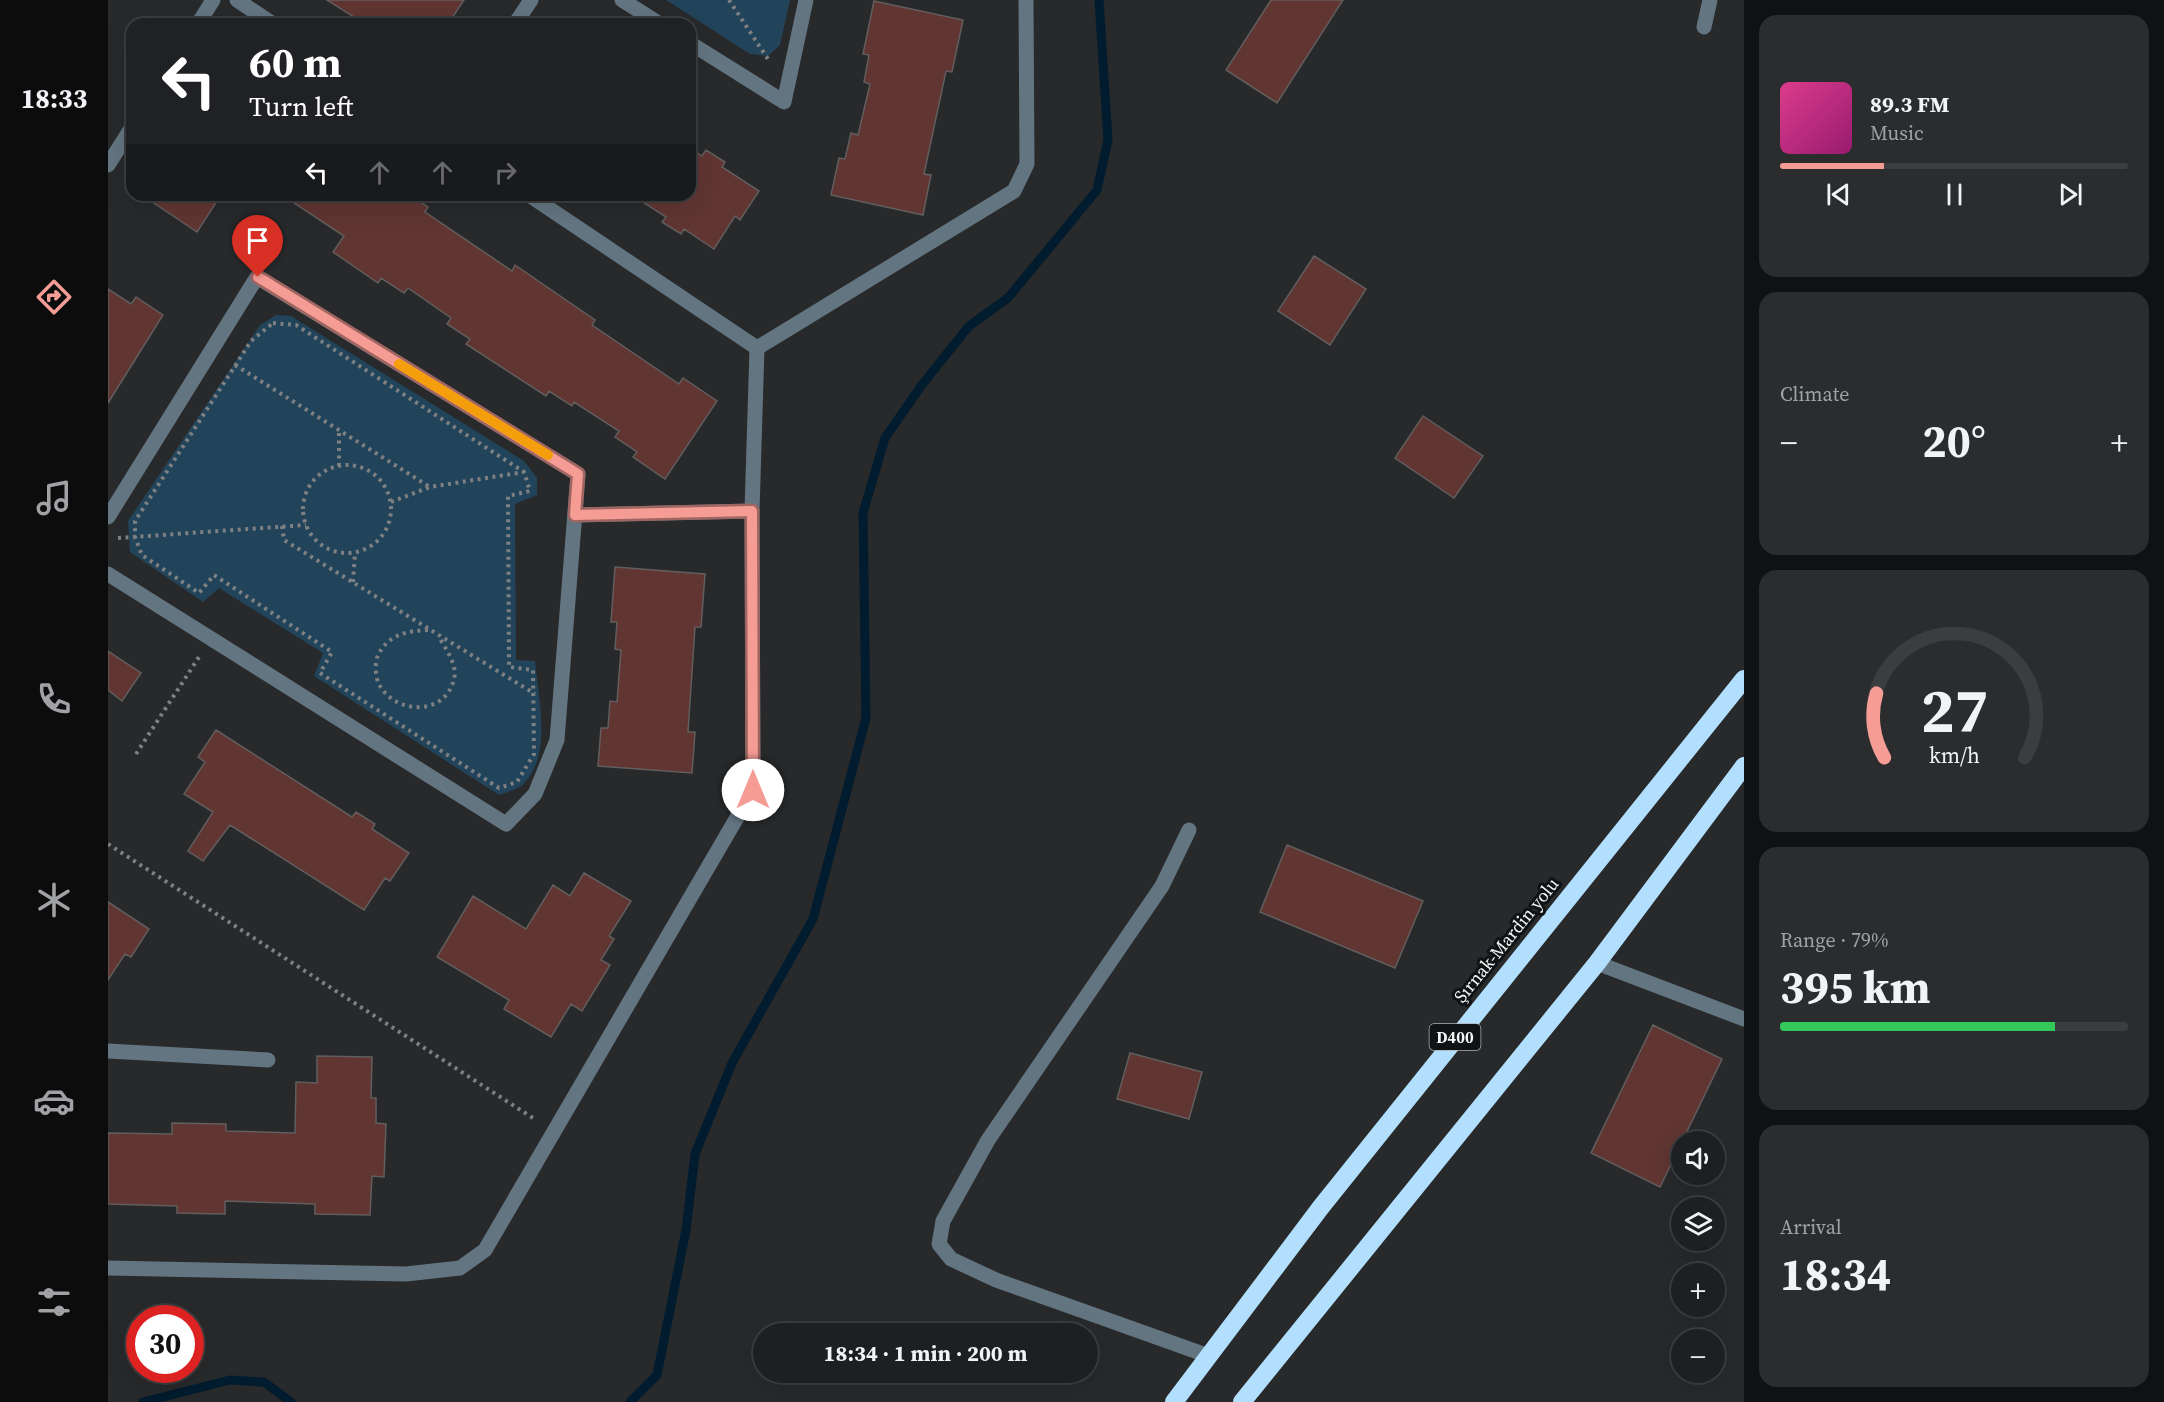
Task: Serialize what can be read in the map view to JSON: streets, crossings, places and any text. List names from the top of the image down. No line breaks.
{"streets":{"highway":["Şırnak-Mardin yolu","D400"]},"page":{"tabs":"18:33","turn":["60 m","Turn left"],"song":["89.3 FM","Music"],"tile":["Climate",["Range · 79%","395 km"],["Arrival","18:34"]],"heat":["−","20°","+"],"map_buttons":["+","−"],"limit":"30","trip":"18:34 · 1 min · 200 m","gauge":["27","km/h"]}}
